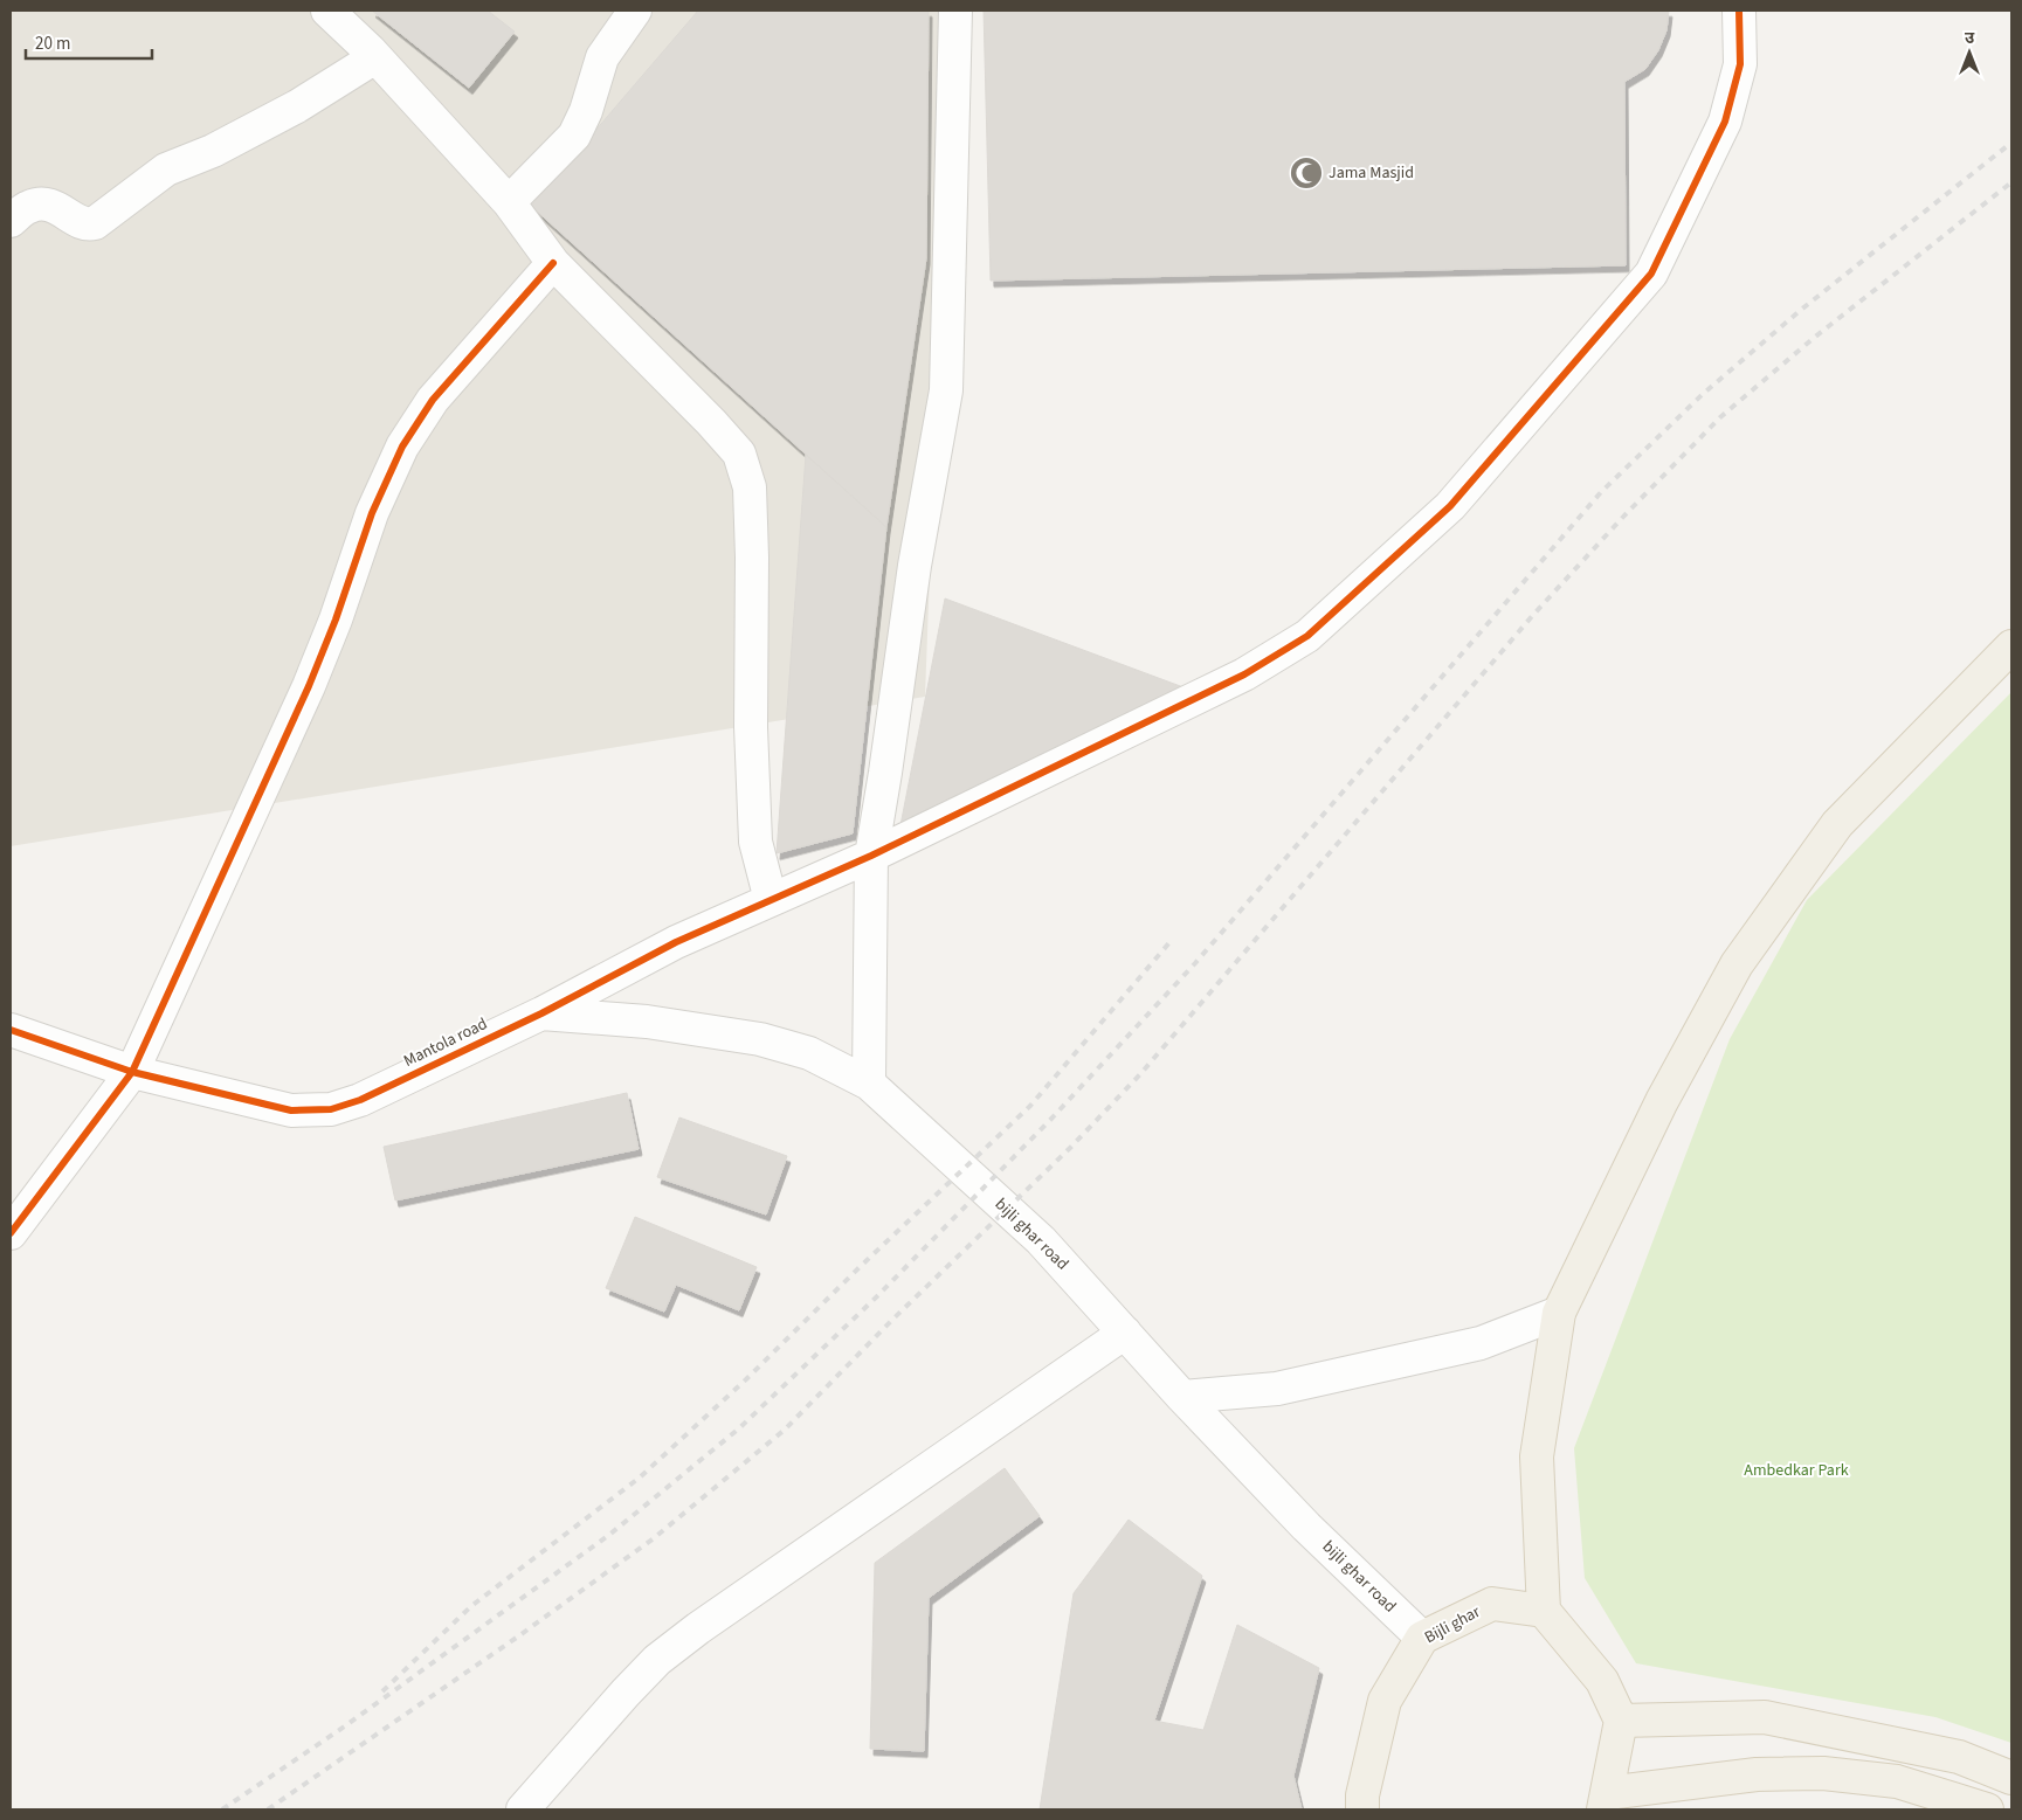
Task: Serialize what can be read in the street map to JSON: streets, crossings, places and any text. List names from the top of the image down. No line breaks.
{"streets":{"main road":["Bijli ghar"],"street":["Mantola road","bijli ghar road"]},"crossings":[["Mantola road","bijli ghar road"],["bijli ghar road","Bijli ghar"]],"parks":["Ambedkar Park"],"places":{"mosque":["Jama Masjid"]},"scale_bar":"20 m","north":"top"}
